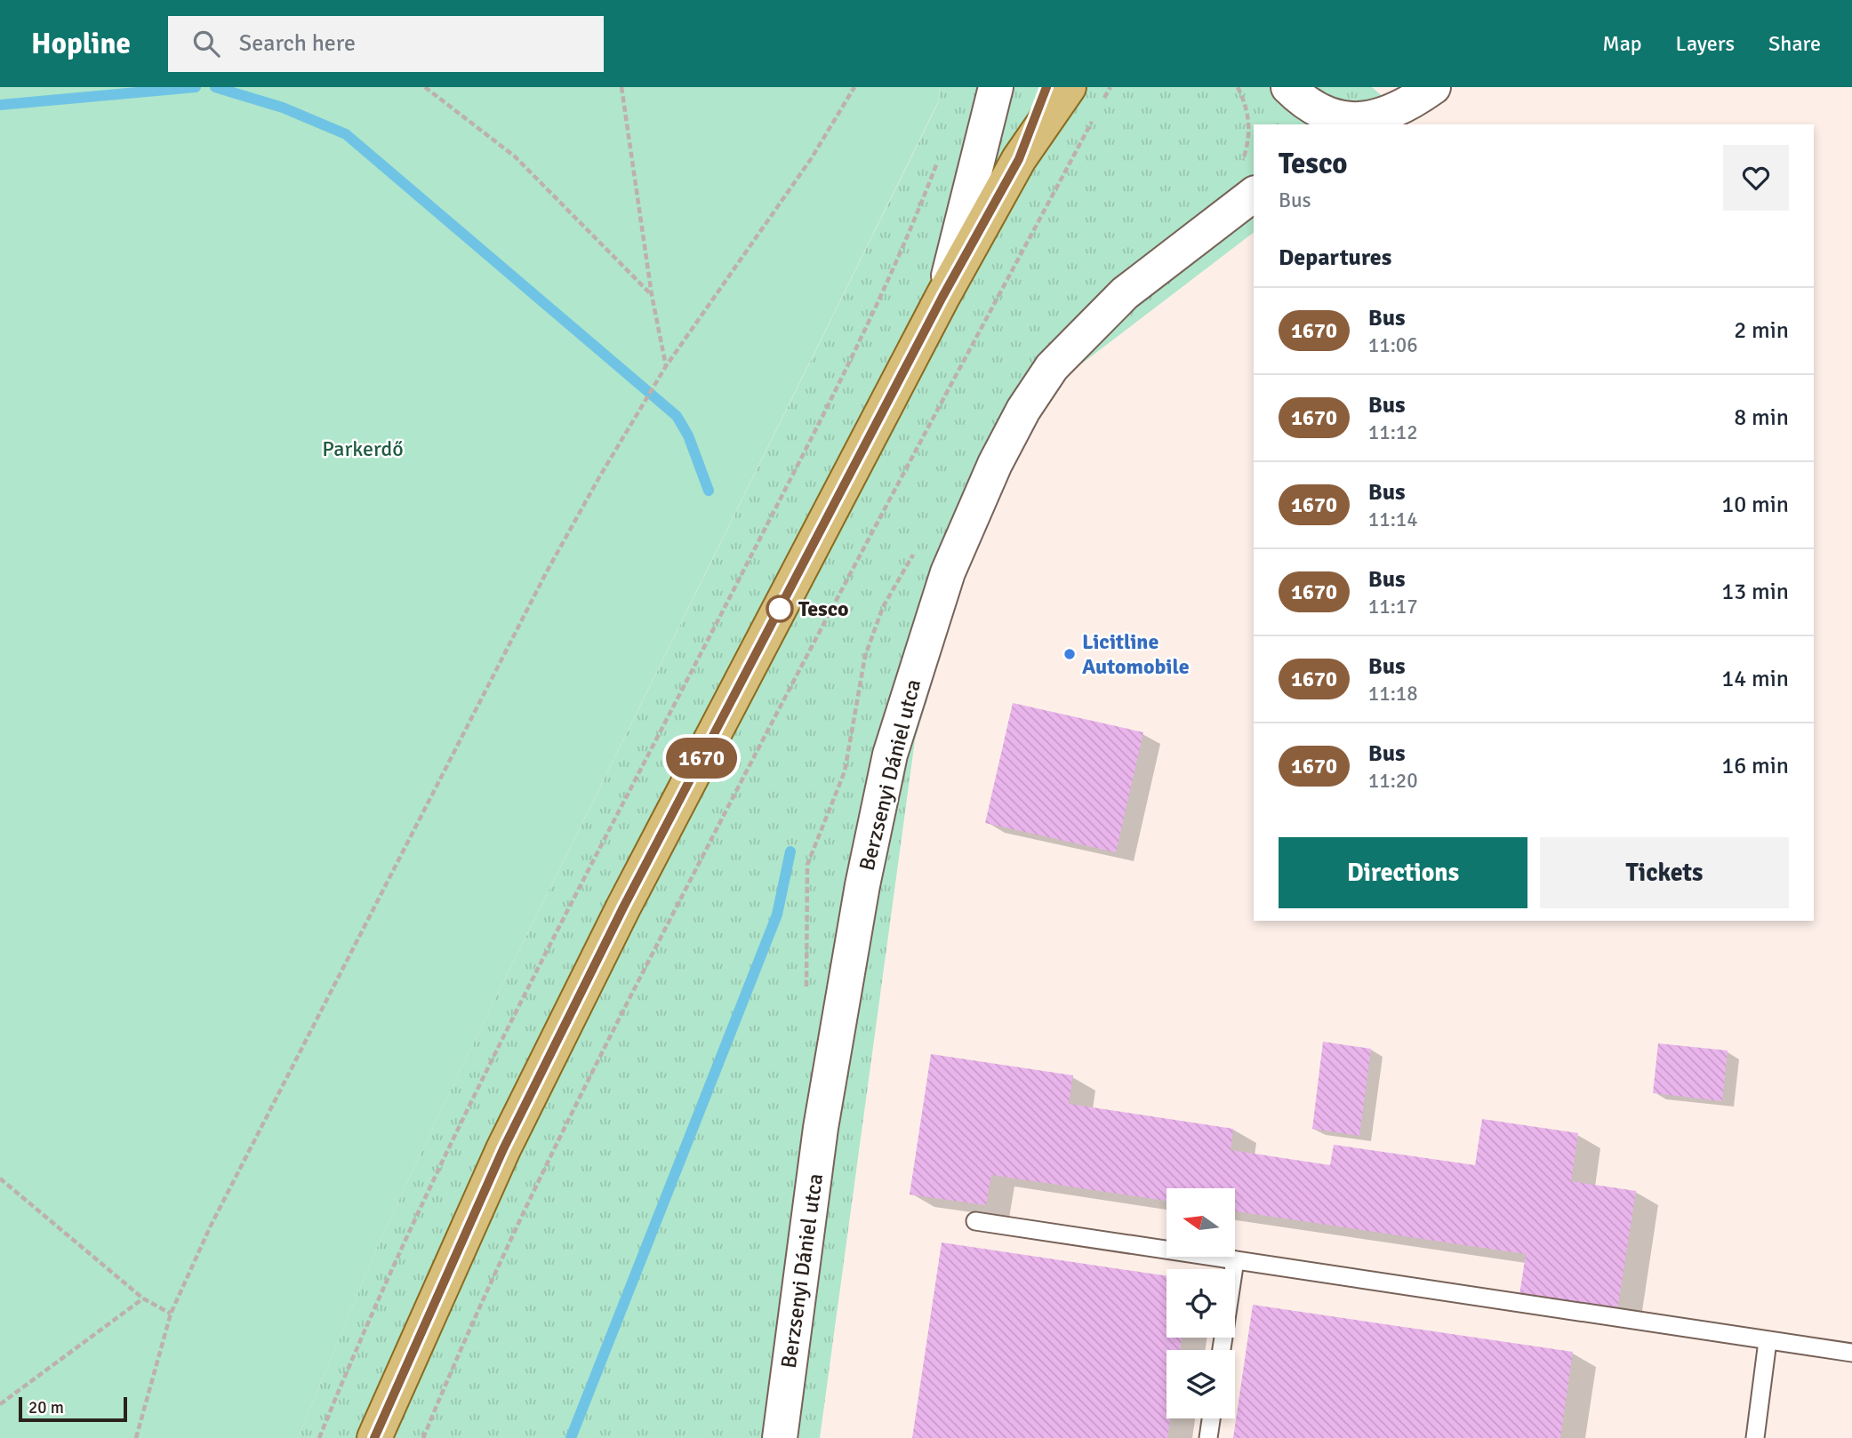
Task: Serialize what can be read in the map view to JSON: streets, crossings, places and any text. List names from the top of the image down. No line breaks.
{"streets":{"street":["Berzsenyi Dániel utca"]},"parks":["Parkerdő"],"places":["Tesco","Licitline Automobile"],"lines":["bus line 1670"],"scale_bar":"20 m","north":"left","page":{"header":"Hopline","search":"Search here","nav":["Map","Layers","Share"],"on_map":"1670","heading":[["Tesco","Bus"],"Departures"],"list":[{"mark":"1670","name":"Bus","note":"11:06","value":"2 min"},{"mark":"1670","name":"Bus","note":"11:12","value":"8 min"},{"mark":"1670","name":"Bus","note":"11:14","value":"10 min"},{"mark":"1670","name":"Bus","note":"11:17","value":"13 min"},{"mark":"1670","name":"Bus","note":"11:18","value":"14 min"},{"mark":"1670","name":"Bus","note":"11:20","value":"16 min"}],"buttons":["Directions","Tickets"],"scale":"20 m"}}
